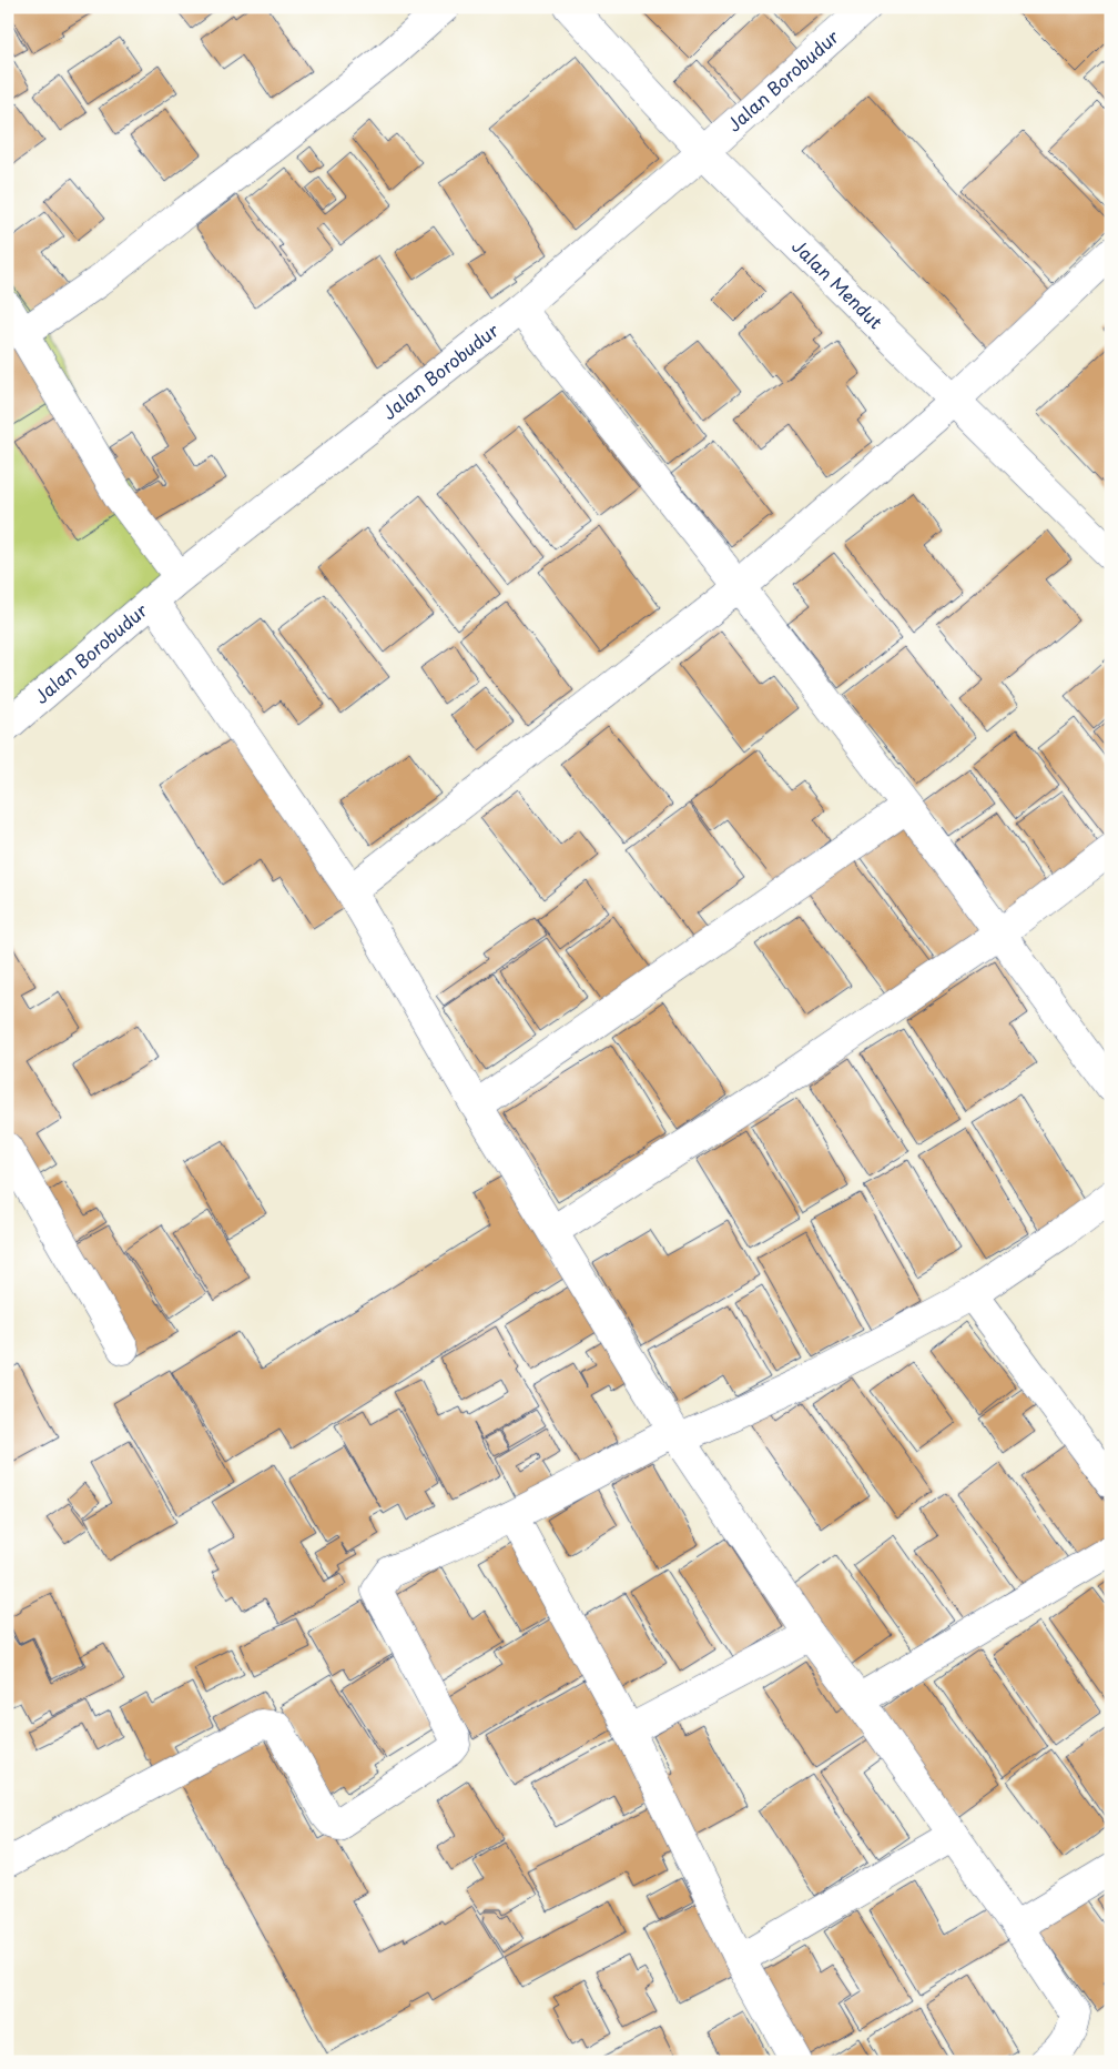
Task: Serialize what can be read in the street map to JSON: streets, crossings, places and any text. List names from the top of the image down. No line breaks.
{"streets":{"street":["Jalan Borobudur","Jalan Mendut"]},"crossings":[["Jalan Borobudur","Jalan Mendut"]]}
